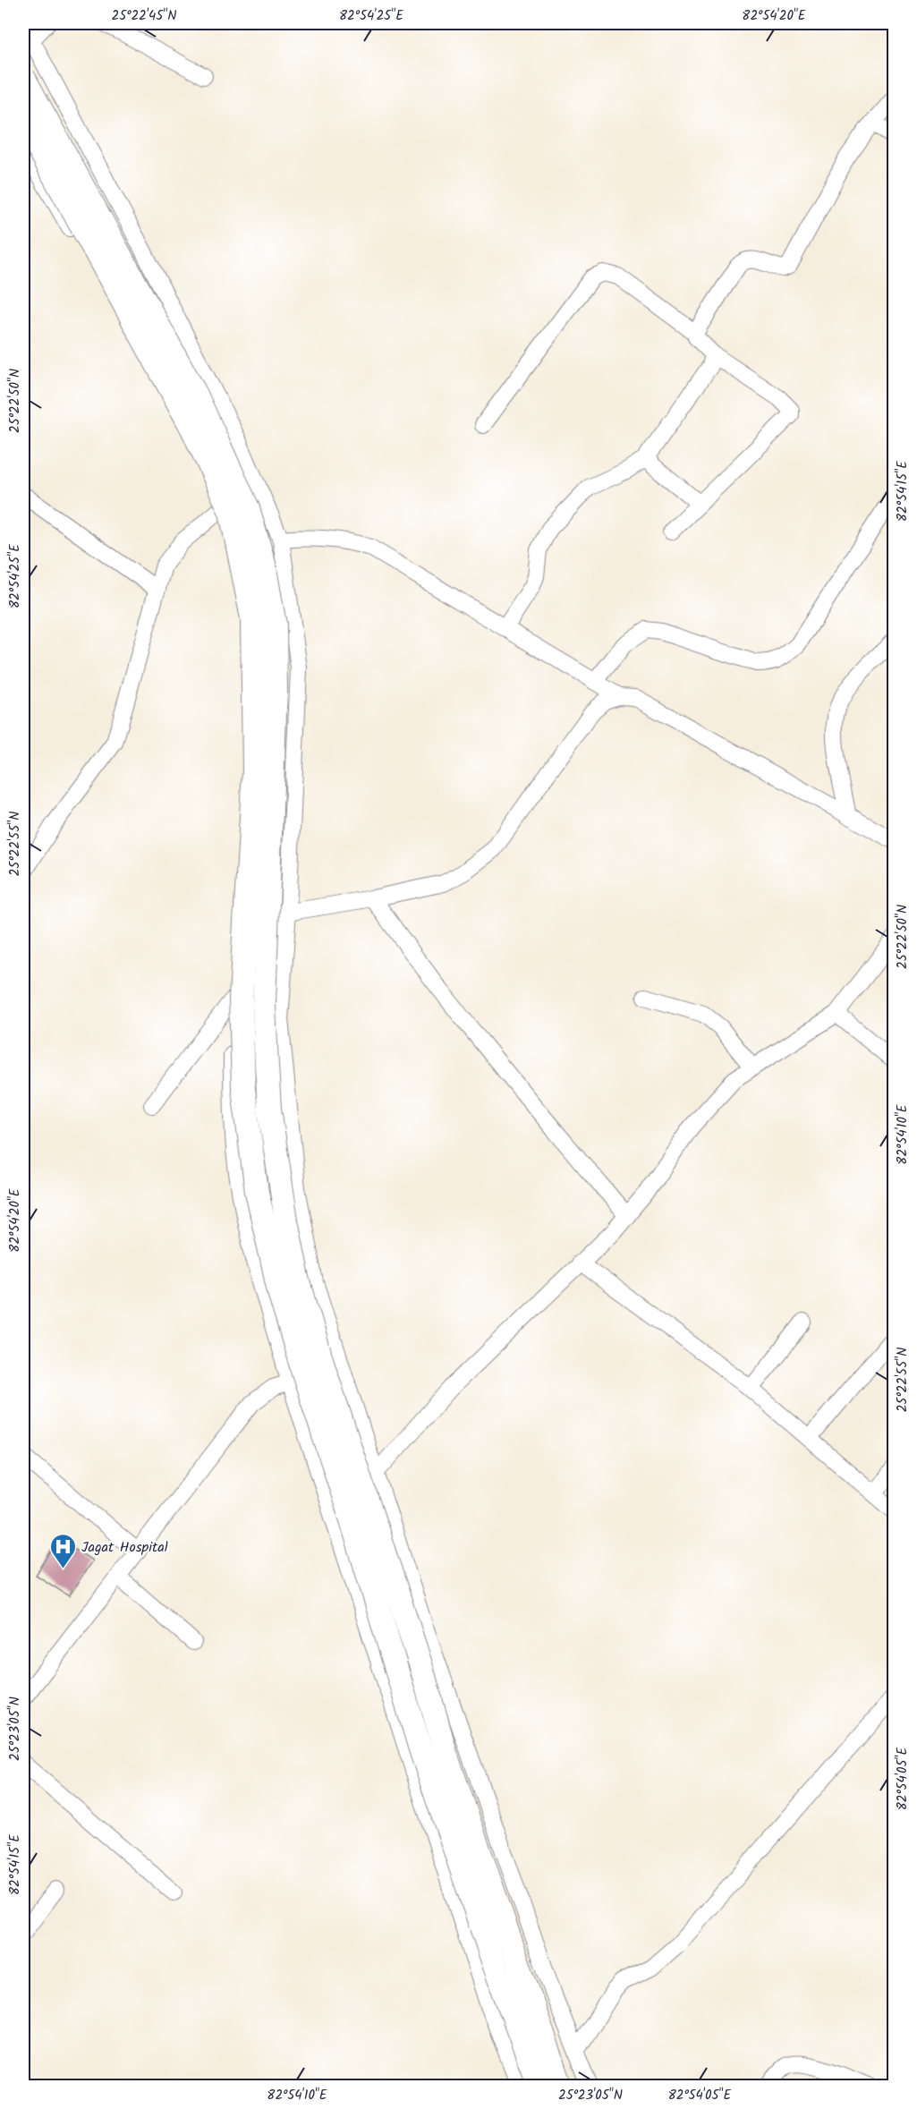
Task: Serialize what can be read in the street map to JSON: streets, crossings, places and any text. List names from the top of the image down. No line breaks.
{"places":{"hospital":["Jagat Hospital"]},"coordinates":["25°22'45\"N","82°54'25\"E","82°54'20\"E","25°22'50\"N","82°54'15\"E","25°22'55\"N","82°54'10\"E","25°23'05\"N","82°54'05\"E"]}
